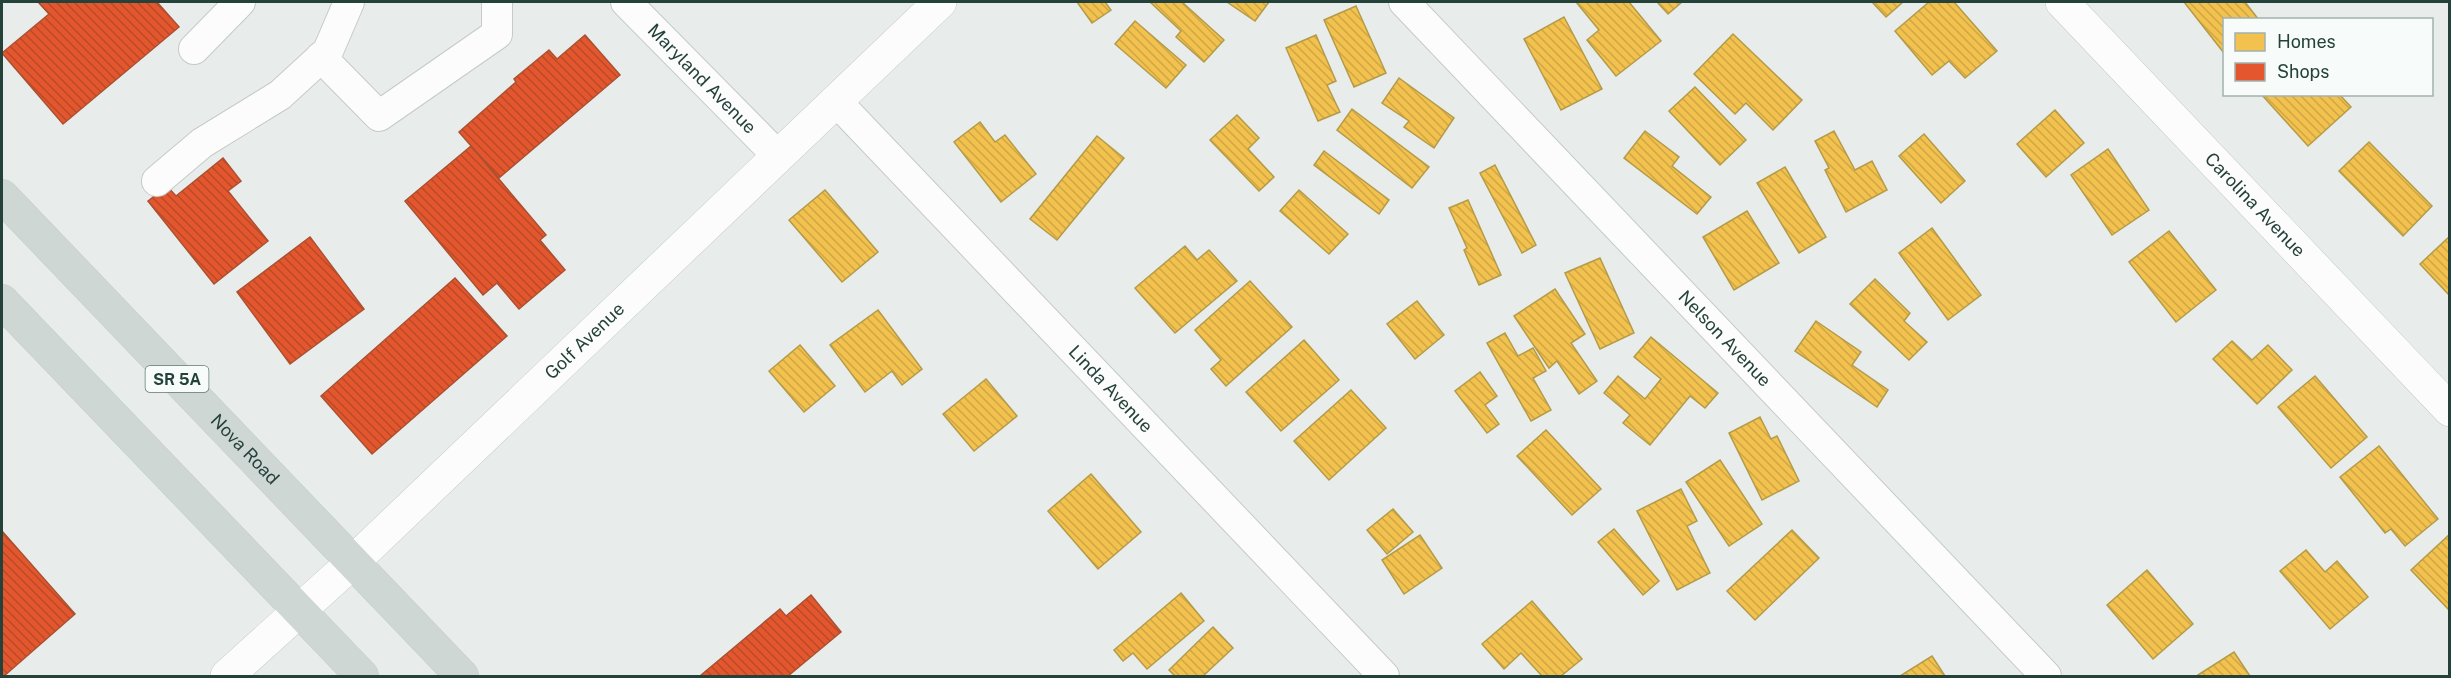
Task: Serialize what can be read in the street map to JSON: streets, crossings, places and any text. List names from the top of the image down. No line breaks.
{"streets":{"main road":["SR 5A","Nova Road"],"street":["Maryland Avenue","Carolina Avenue","Nelson Avenue","Golf Avenue","Linda Avenue"]},"crossings":[["Maryland Avenue","Golf Avenue"],["Golf Avenue","Linda Avenue"],["Golf Avenue","Nova Road"]],"legend":["Homes","Shops"]}
